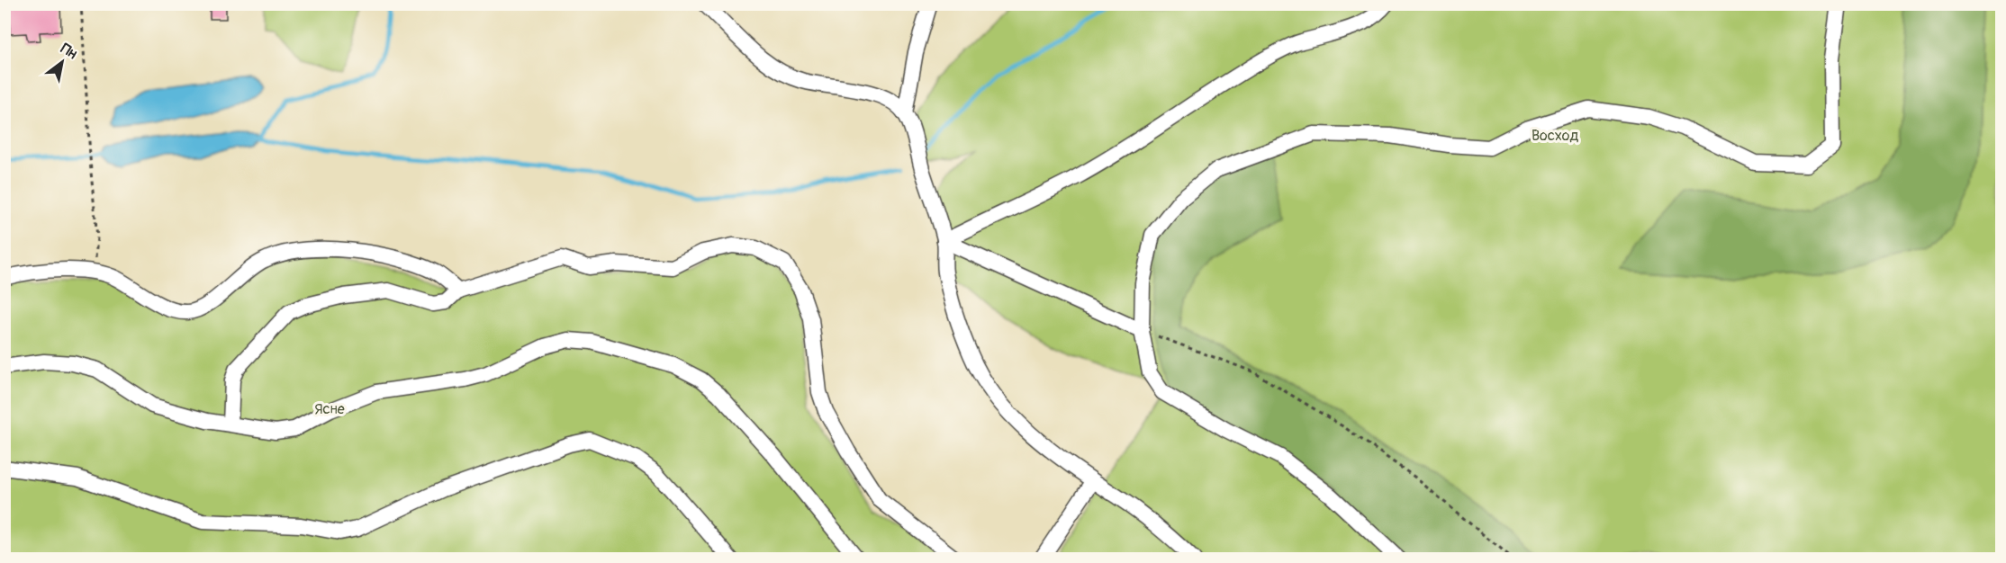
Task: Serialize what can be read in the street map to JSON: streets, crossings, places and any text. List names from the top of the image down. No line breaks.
{"parks":["Восход","Ясне"],"north":"top right"}
